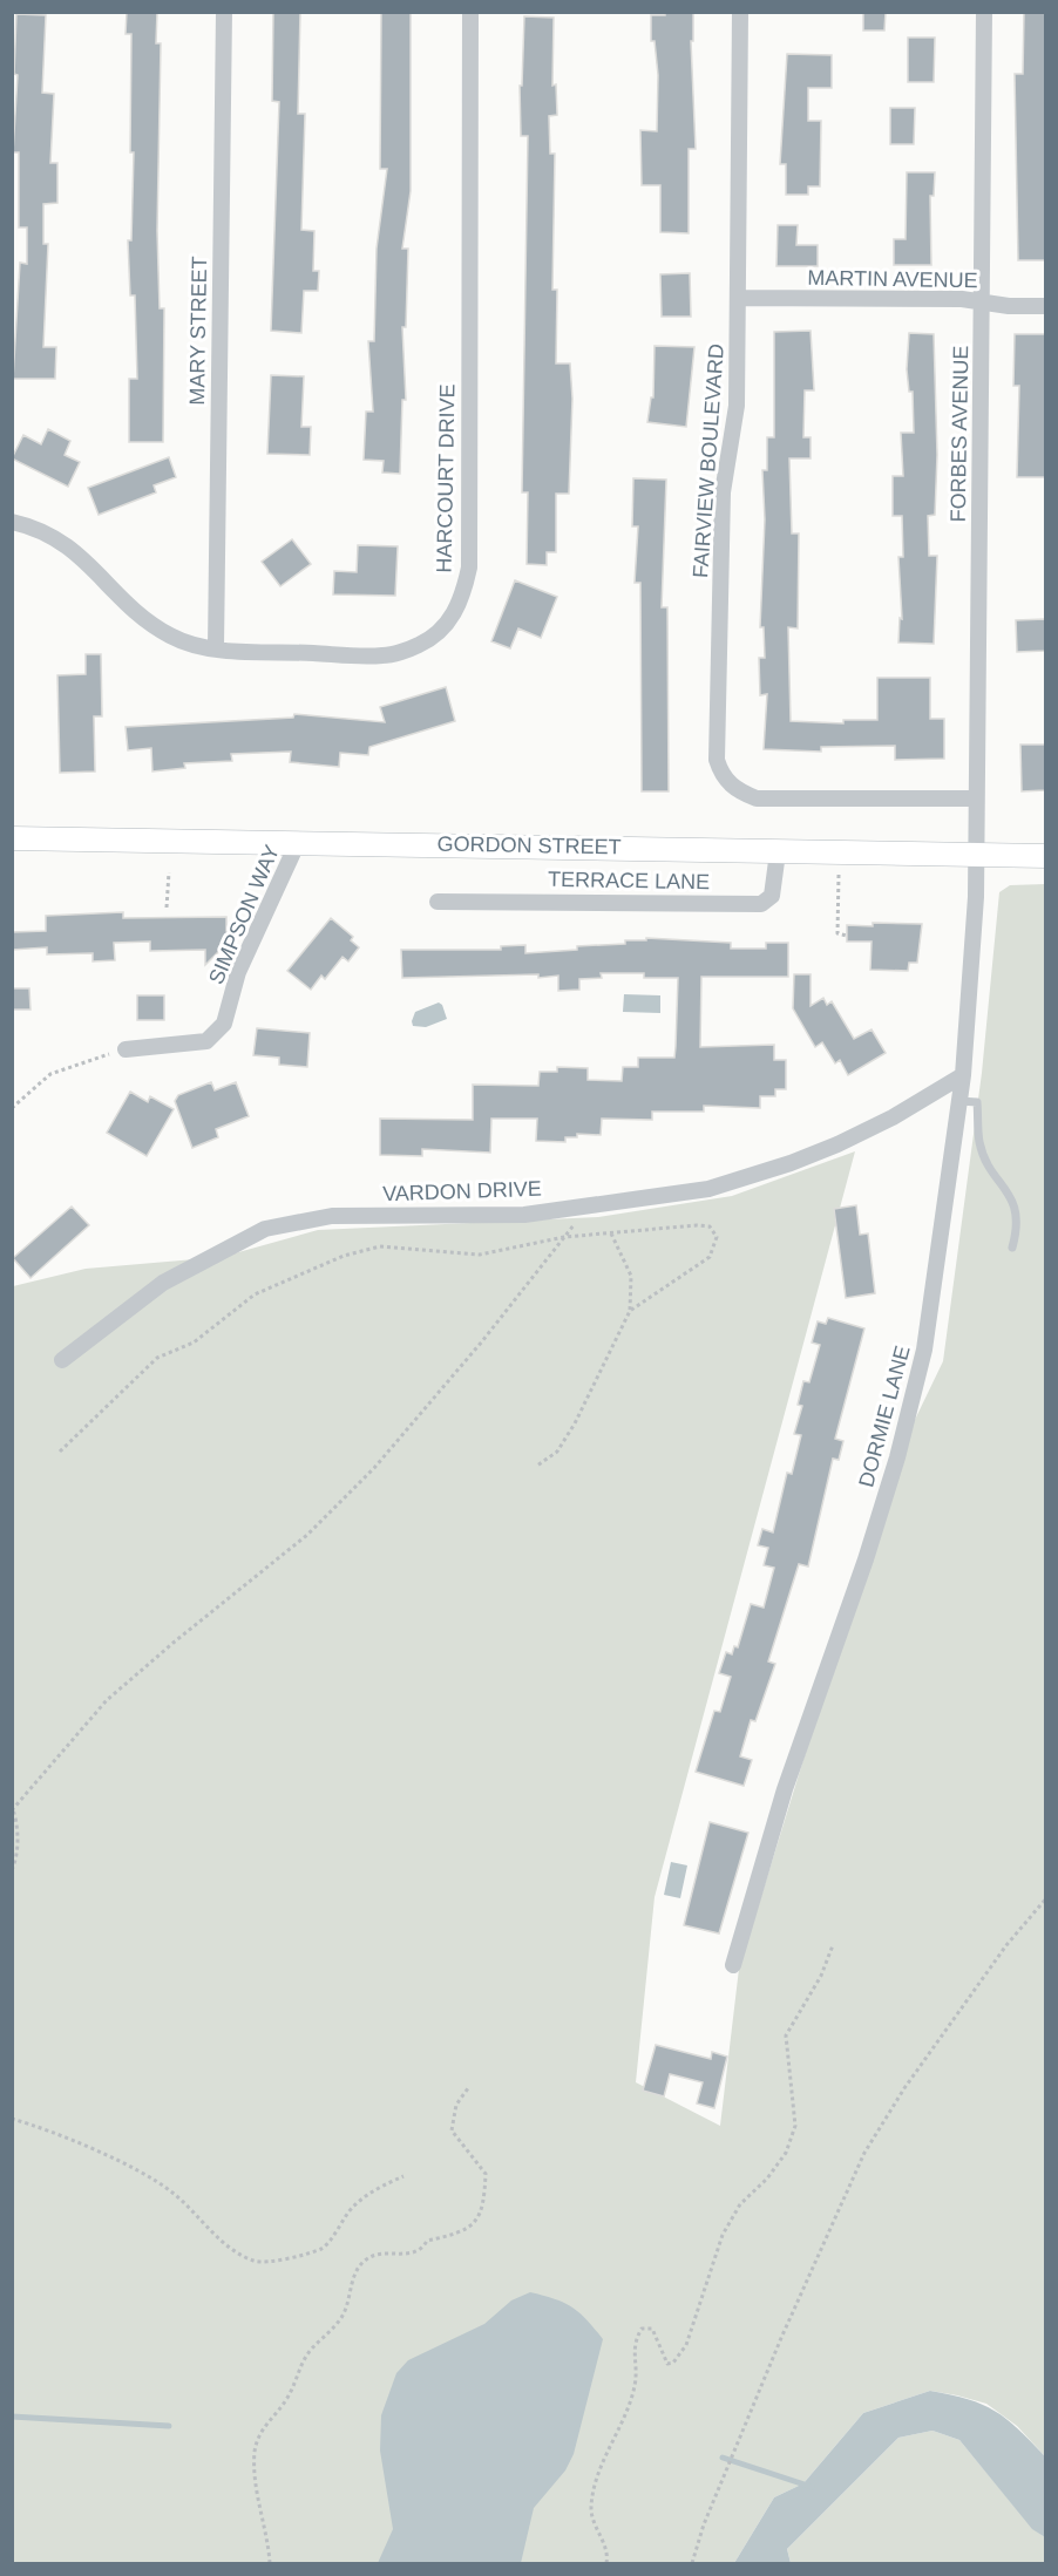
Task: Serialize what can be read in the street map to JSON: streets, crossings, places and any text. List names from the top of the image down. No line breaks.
{"streets":{"main road":["GORDON STREET"],"street":["MARTIN AVENUE","MARY STREET","FORBES AVENUE","FAIRVIEW BOULEVARD","HARCOURT DRIVE","TERRACE LANE","SIMPSON WAY","VARDON DRIVE","DORMIE LANE"]},"crossings":[["MARTIN AVENUE","FORBES AVENUE"],["MARTIN AVENUE","FAIRVIEW BOULEVARD"],["MARY STREET","HARCOURT DRIVE"],["FORBES AVENUE","FAIRVIEW BOULEVARD"],["FORBES AVENUE","GORDON STREET"],["FORBES AVENUE","DORMIE LANE"],["GORDON STREET","TERRACE LANE"],["GORDON STREET","SIMPSON WAY"],["GORDON STREET","DORMIE LANE"],["VARDON DRIVE","DORMIE LANE"]]}
